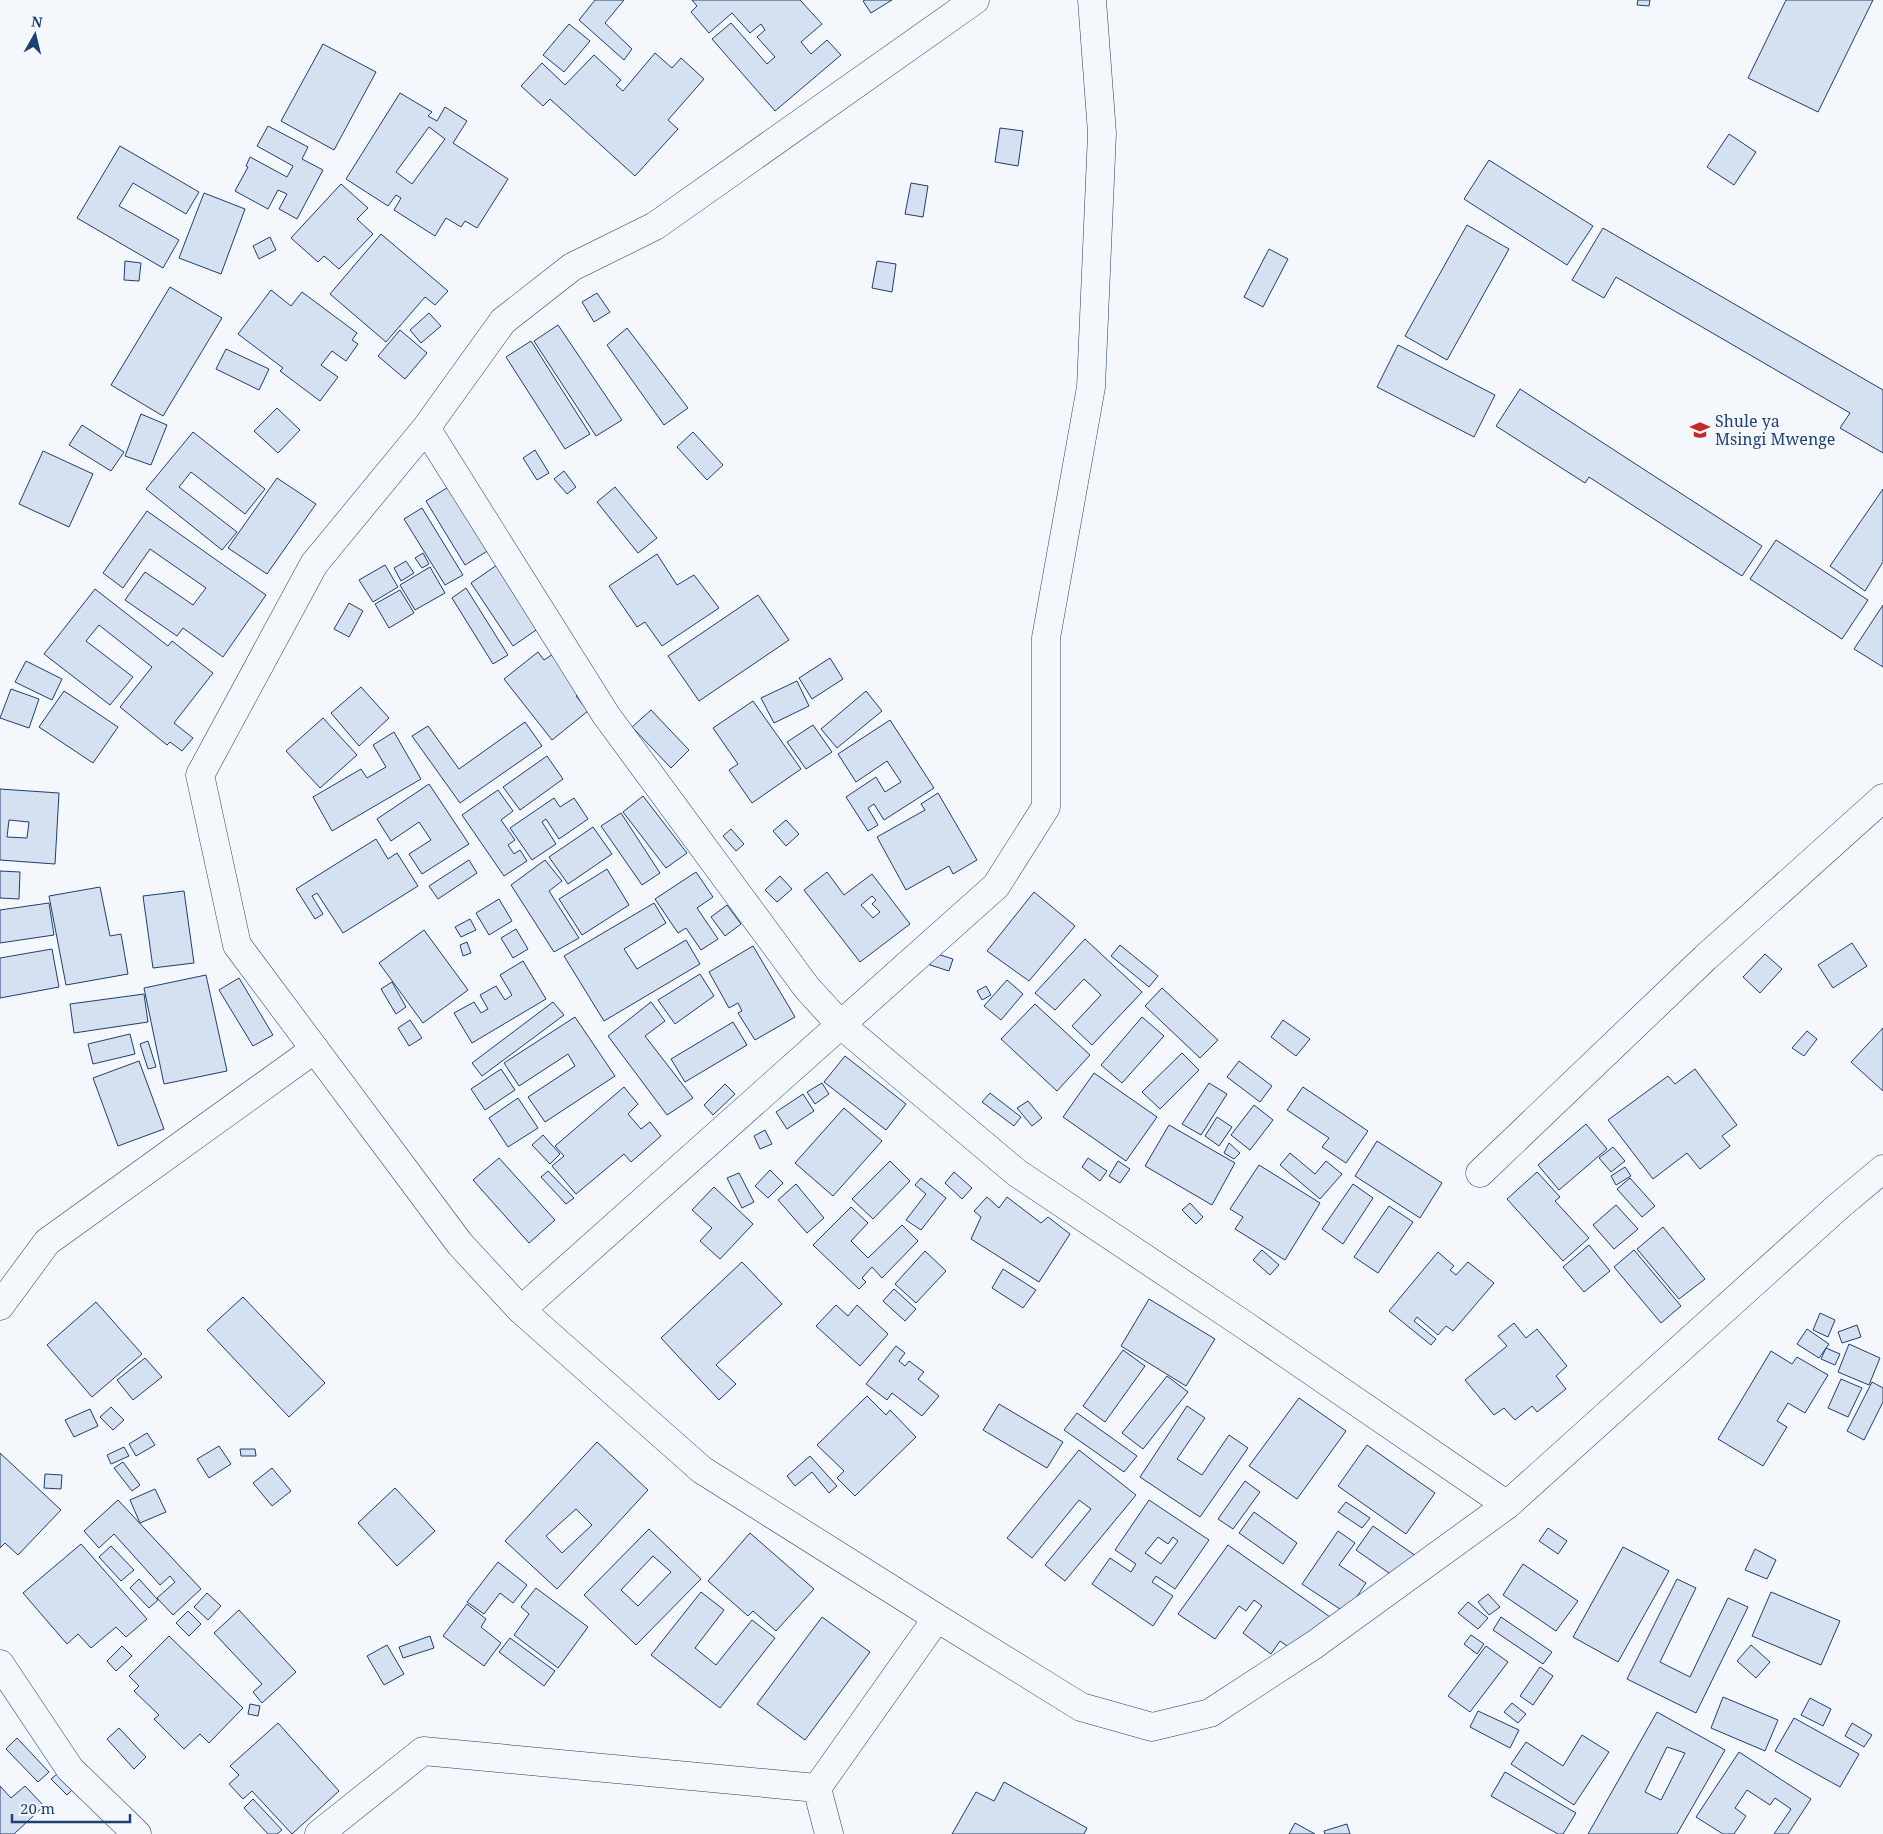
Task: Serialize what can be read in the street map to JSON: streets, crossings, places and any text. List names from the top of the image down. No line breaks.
{"places":{"school or university":["Shule ya Msingi Mwenge"]},"scale_bar":"20 m","north":"top"}
